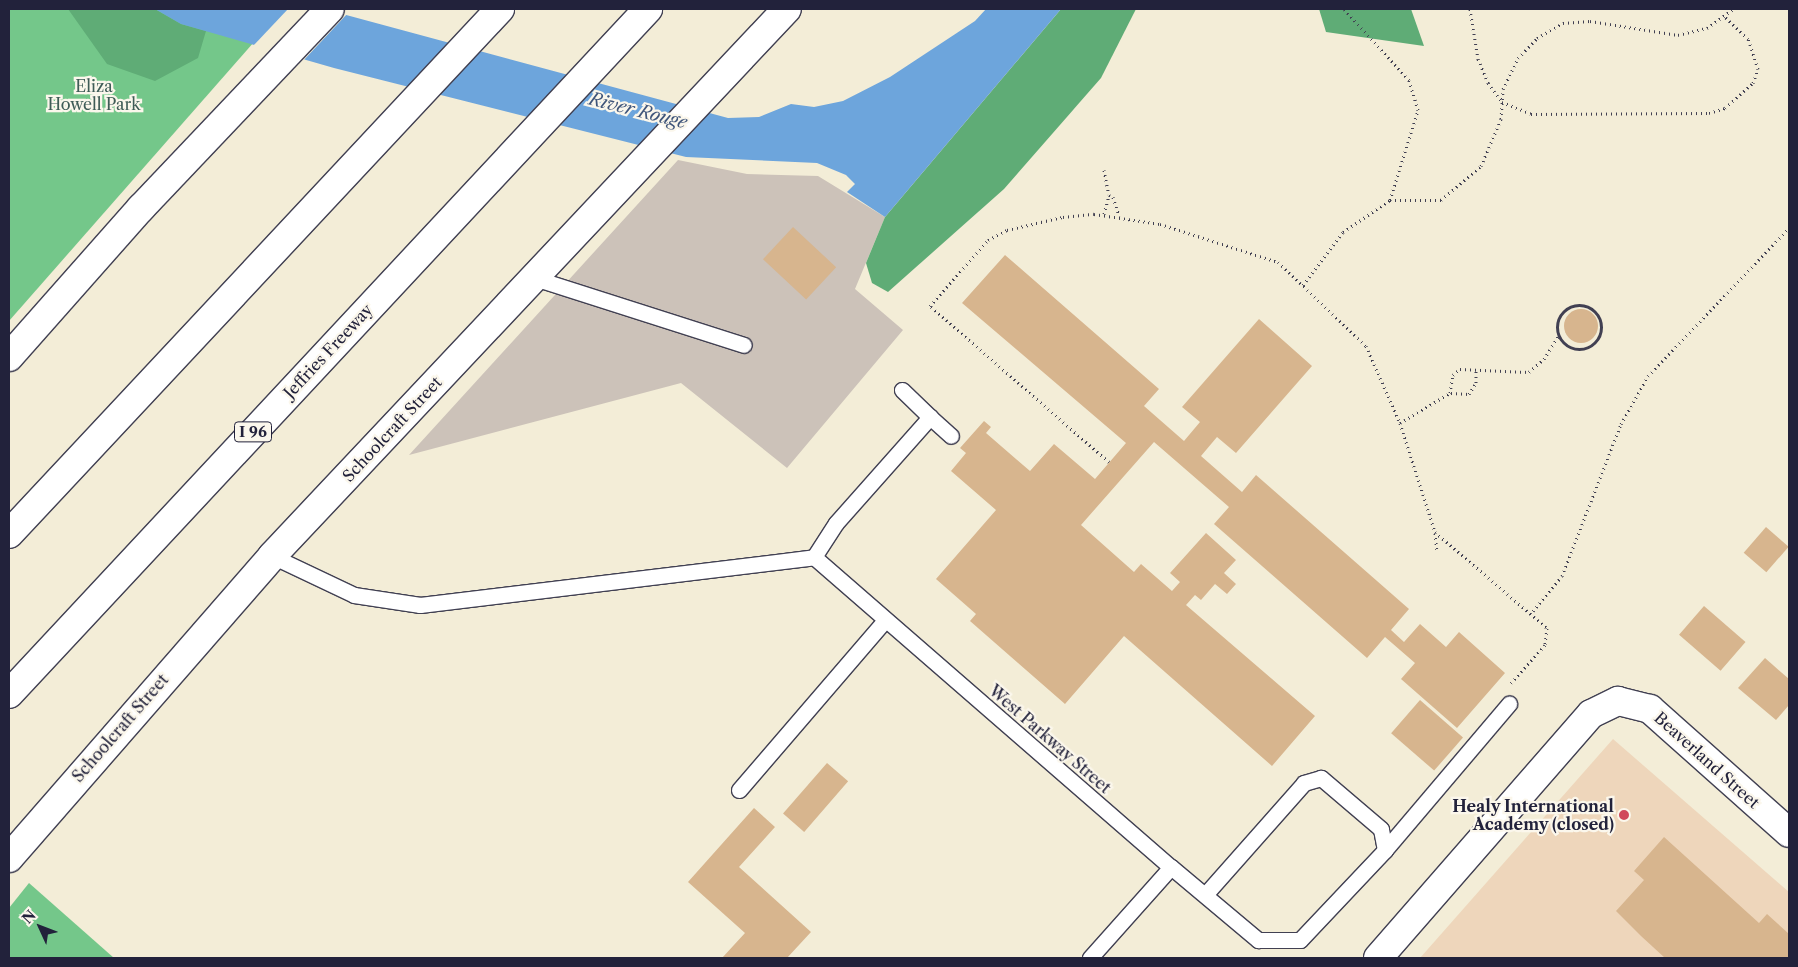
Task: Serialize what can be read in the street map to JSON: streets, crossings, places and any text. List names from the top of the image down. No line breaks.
{"streets":{"main road":["Jeffries Freeway","Schoolcraft Street","I 96","Beaverland Street"],"lane":["West Parkway Street"]},"water":["River Rouge"],"parks":["Eliza Howell Park"],"places":["Healy International Academy (closed)"],"north":"top left"}
